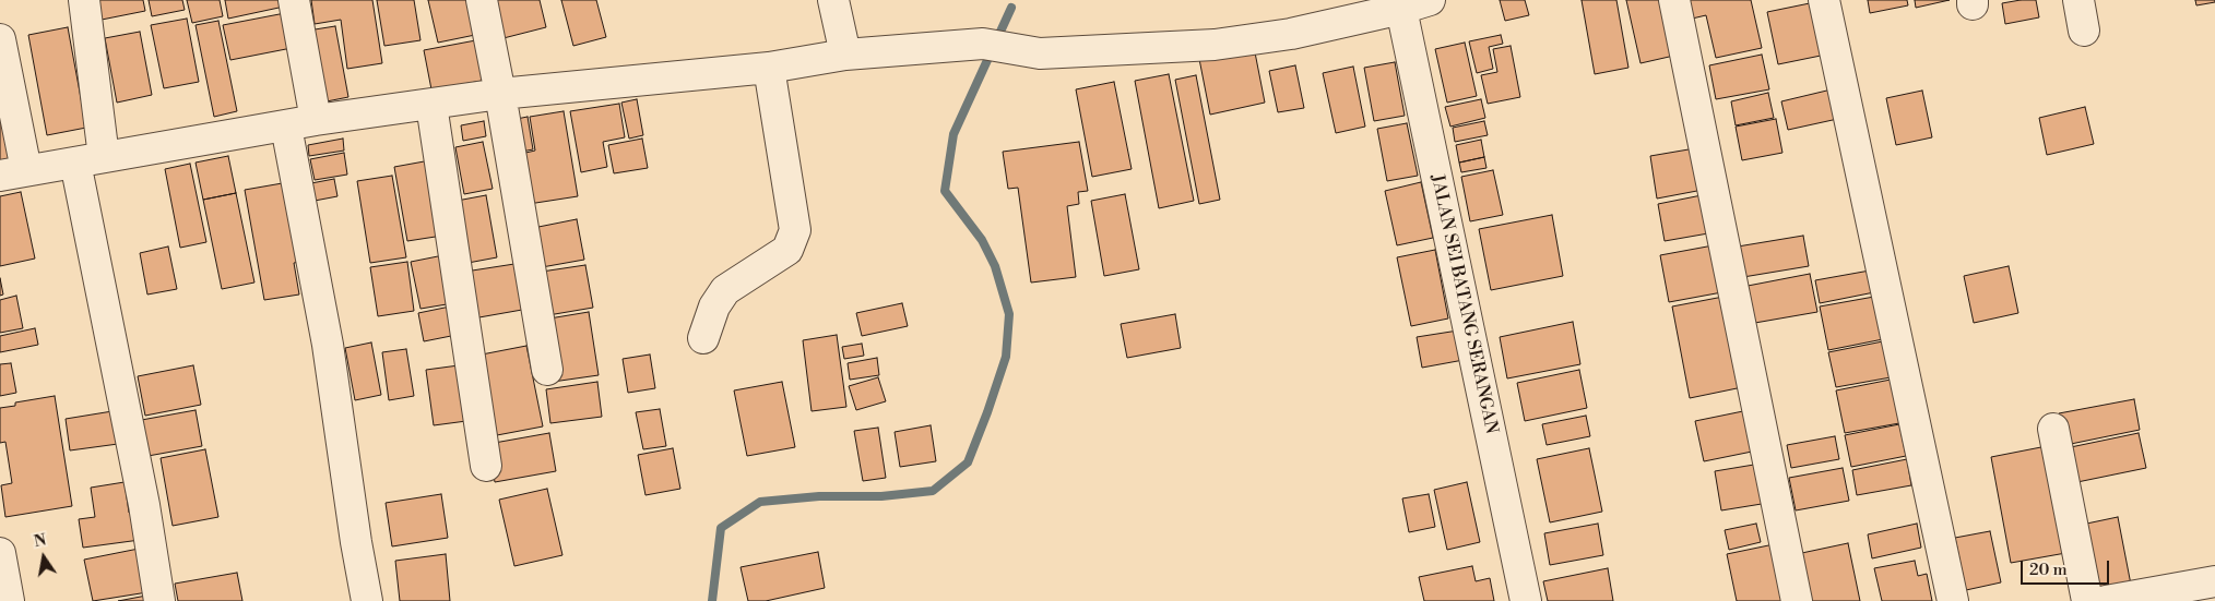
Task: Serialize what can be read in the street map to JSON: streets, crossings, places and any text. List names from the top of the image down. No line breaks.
{"streets":{"street":["JALAN SEI BATANG SERANGAN"]},"scale_bar":"20 m","north":"top"}
